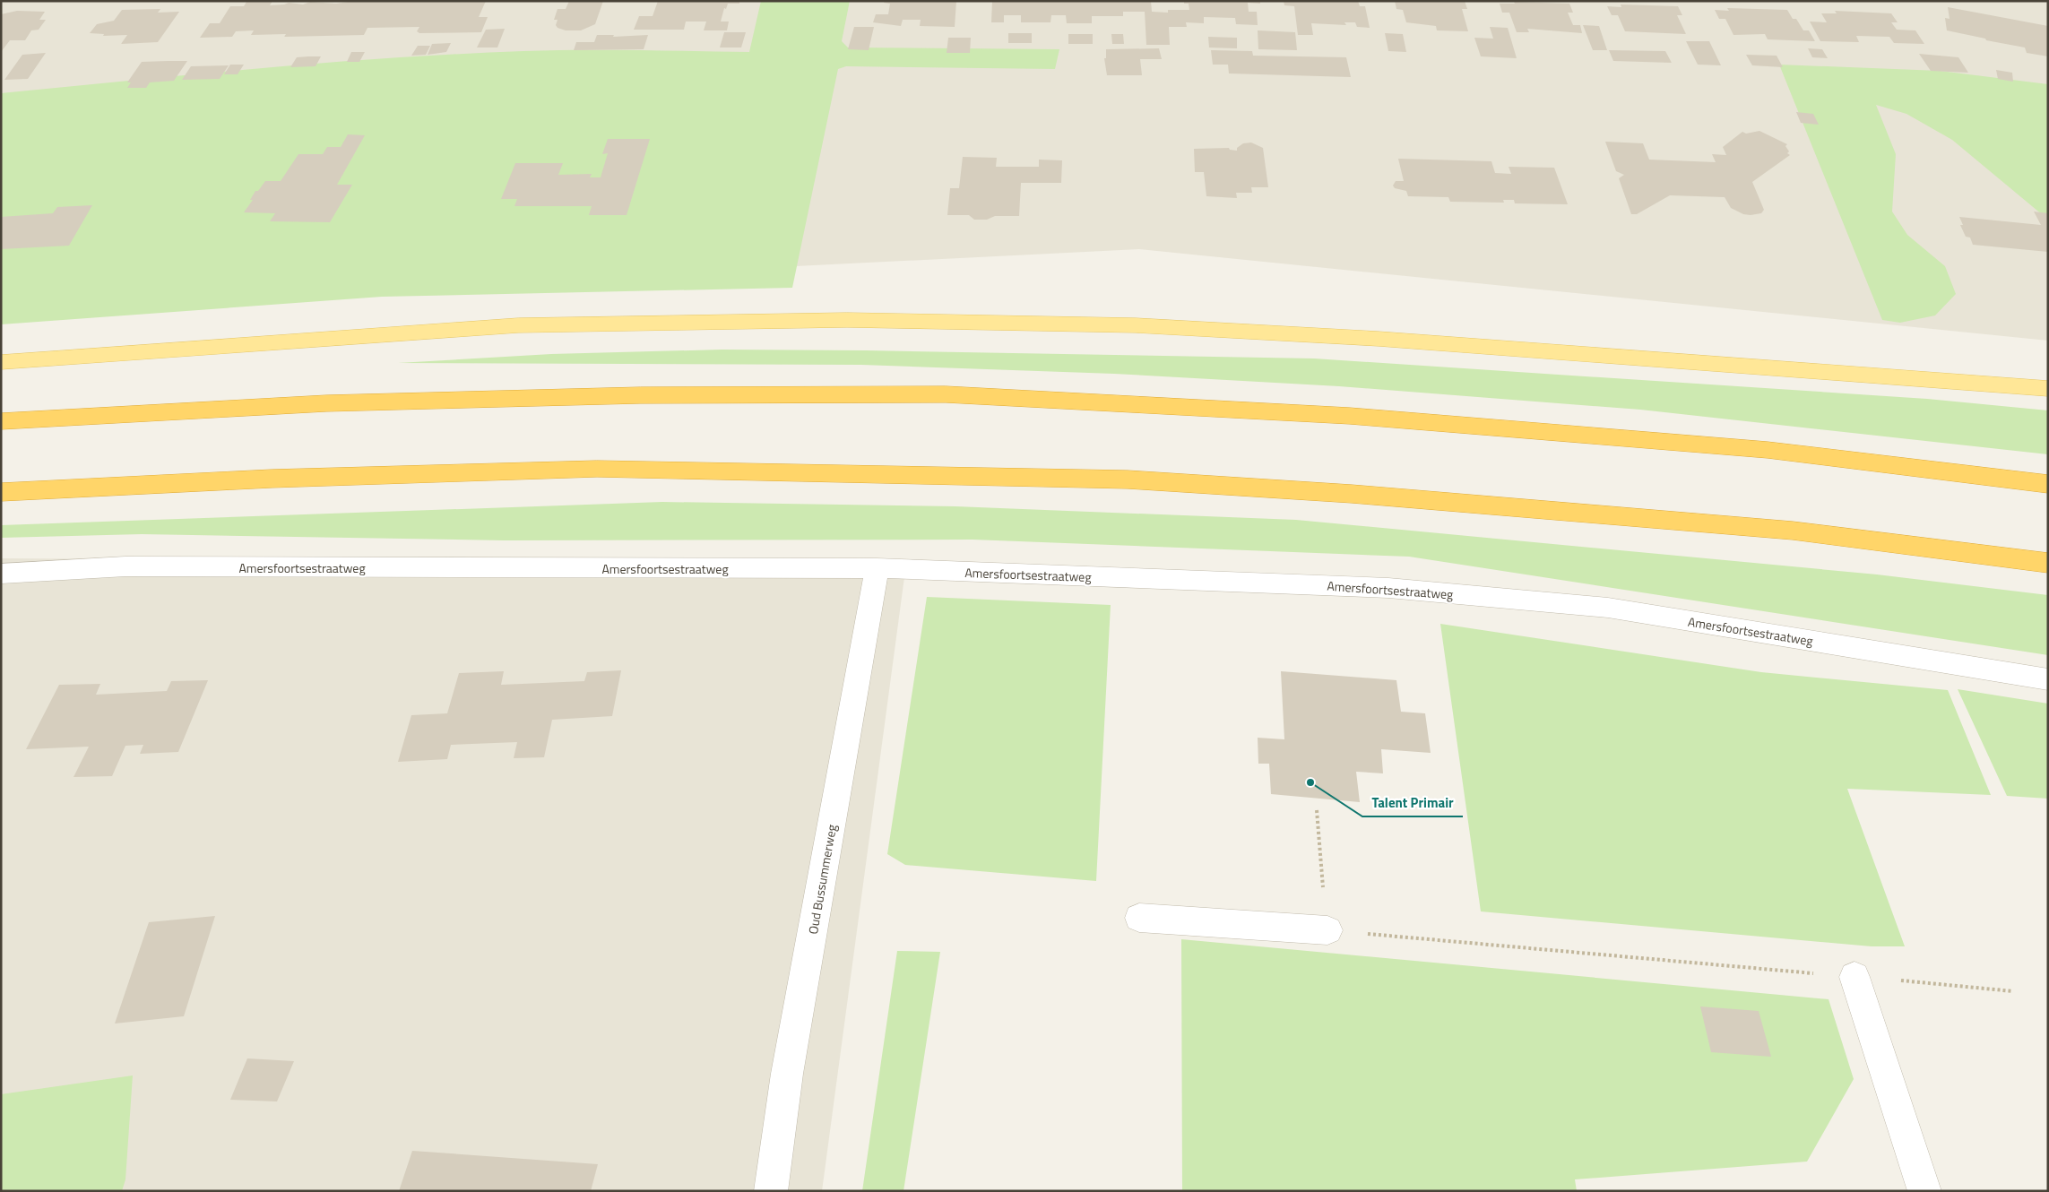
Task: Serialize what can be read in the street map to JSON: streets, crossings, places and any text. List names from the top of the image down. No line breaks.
{"streets":{"street":["Amersfoortsestraatweg","Oud Bussummerweg"]},"crossings":[["Amersfoortsestraatweg","Oud Bussummerweg"]],"places":["Talent Primair"]}
